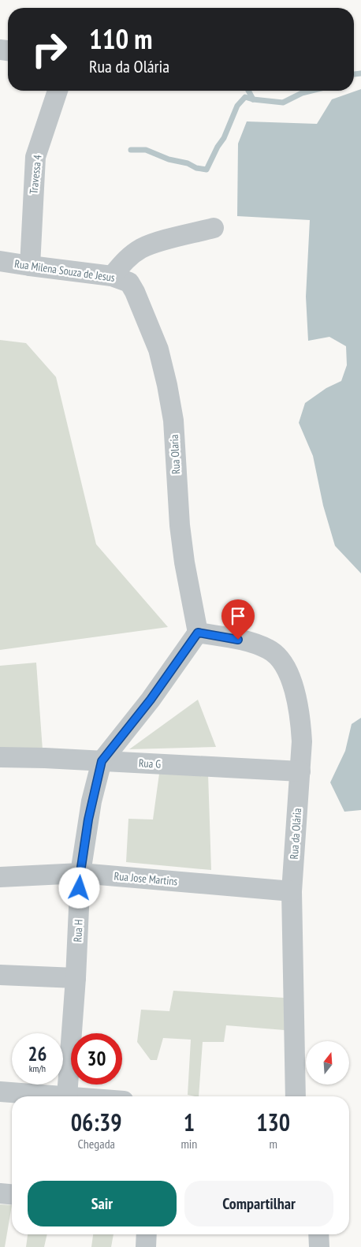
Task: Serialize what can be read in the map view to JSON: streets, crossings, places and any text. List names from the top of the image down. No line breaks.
{"streets":{"street":["Travessa 4","Rua Milena Souza de Jesus","Rua Olaria","Rua G","Rua da Olária","Rua Jose Martins","Rua H"]},"crossings":[["Travessa 4","Rua Milena Souza de Jesus"],["Rua Milena Souza de Jesus","Rua Olaria"],["Rua Olaria","Rua da Olária"],["Rua Olaria","Rua H"],["Rua G","Rua da Olária"],["Rua G","Rua H"],["Rua da Olária","Rua Jose Martins"],["Rua da Olária","Rua H"],["Rua Jose Martins","Rua H"]],"north":"top","page":{"turn":["110 m","Rua da Olária"],"speed":"26 km/h","limit":"30","eta":["06:39","Chegada","1","min","130","m"],"buttons":["Sair","Compartilhar"]}}
